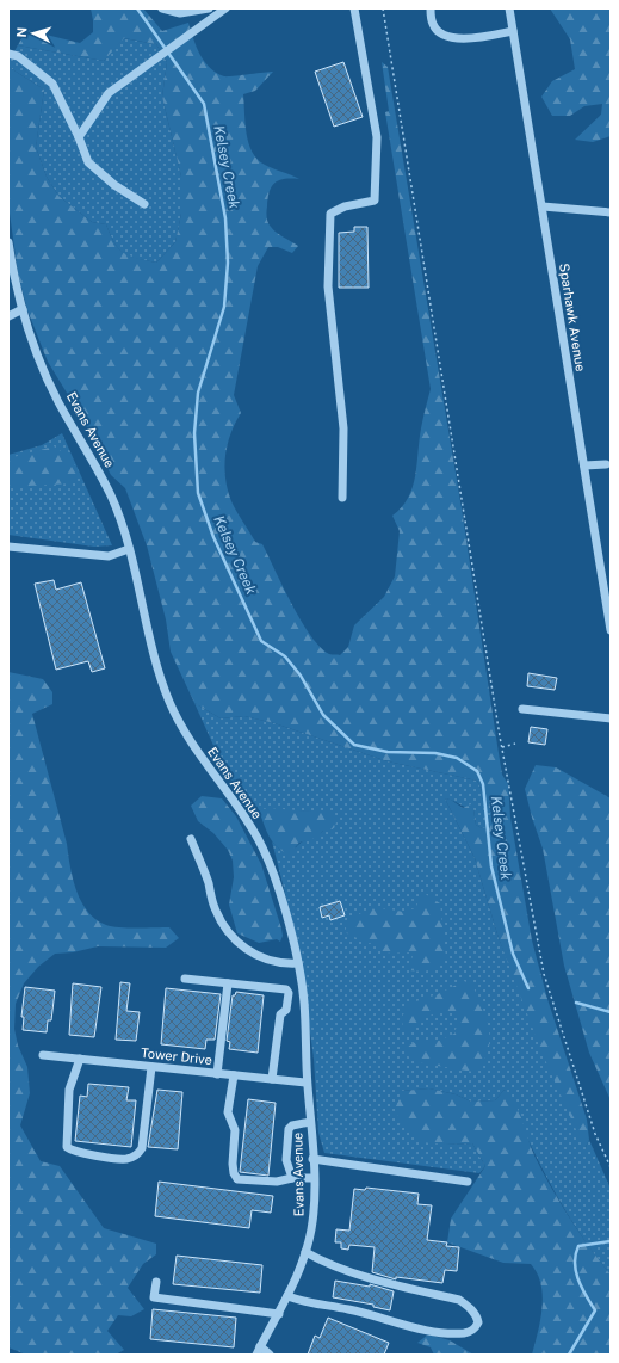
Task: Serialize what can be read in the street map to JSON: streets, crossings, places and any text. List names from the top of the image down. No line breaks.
{"streets":{"street":["Sparhawk Avenue","Evans Avenue","Tower Drive"]},"crossings":[["Evans Avenue","Tower Drive"]],"water":["Kelsey Creek"],"north":"left"}
